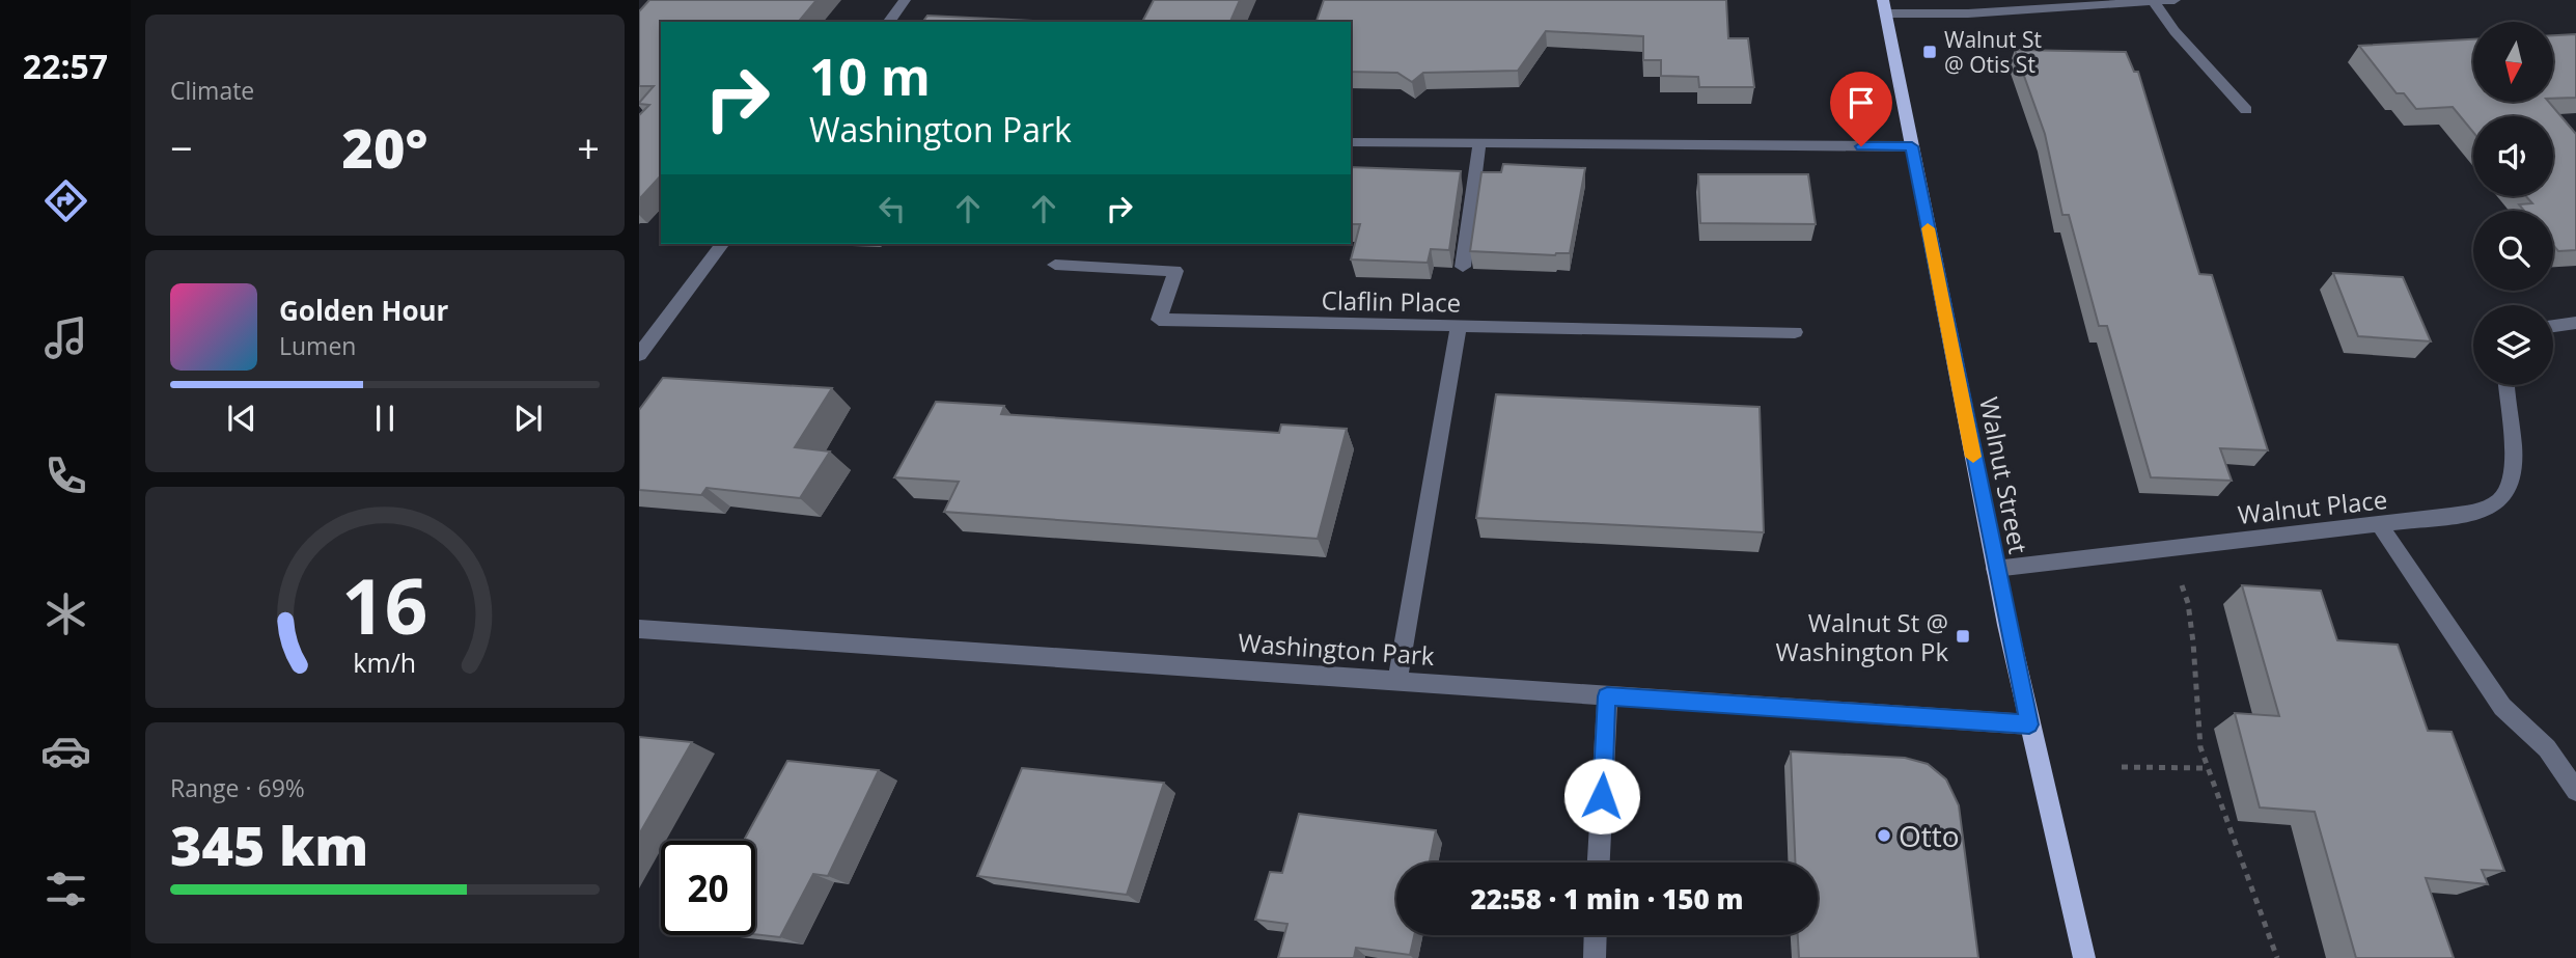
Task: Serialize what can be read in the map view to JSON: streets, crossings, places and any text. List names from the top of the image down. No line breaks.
{"streets":{"main road":["Walnut Street"],"street":["Claflin Place","Walnut Place","Washington Park"]},"crossings":[["Walnut Street","Walnut Place"],["Walnut Street","Washington Park"]],"places":{"transit":["Walnut St @ Otis St","Walnut St @ Washington Pk"],"other":["Otto"]},"north":"bottom","page":{"tabs":"22:57","tile":["Climate",["Range · 69%","345 km"]],"turn":["10 m","Washington Park"],"heat":["−","20°","+"],"song":["Golden Hour","Lumen"],"limit":"20","trip":"22:58 · 1 min · 150 m","gauge":["16","km/h"]}}
